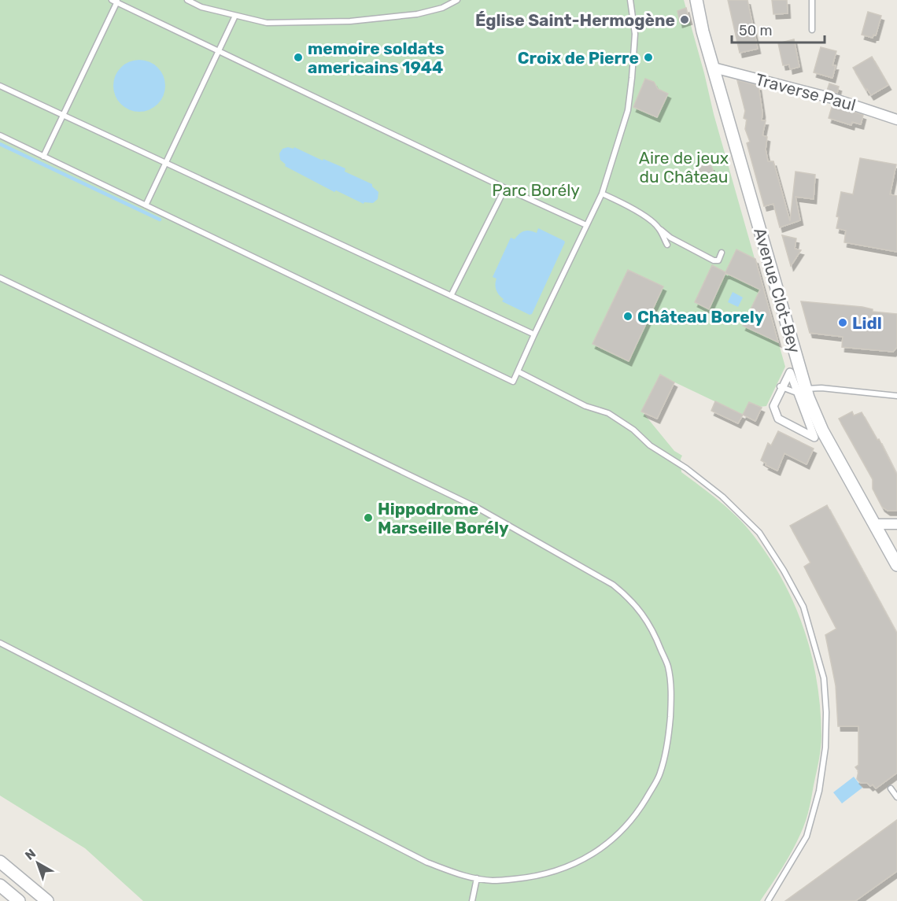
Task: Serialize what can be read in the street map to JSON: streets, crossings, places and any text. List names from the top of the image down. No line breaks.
{"streets":{"street":["Traverse Paul","Avenue Clot-Bey"]},"crossings":[["Traverse Paul","Avenue Clot-Bey"]],"parks":["Aire de jeux du Château","Parc Borély"],"places":["Église Saint-Hermogène","memoire soldats americains 1944","Croix de Pierre","Château Borely","Lidl","Hippodrome Marseille Borély"],"scale_bar":"50 m","north":"top left"}
